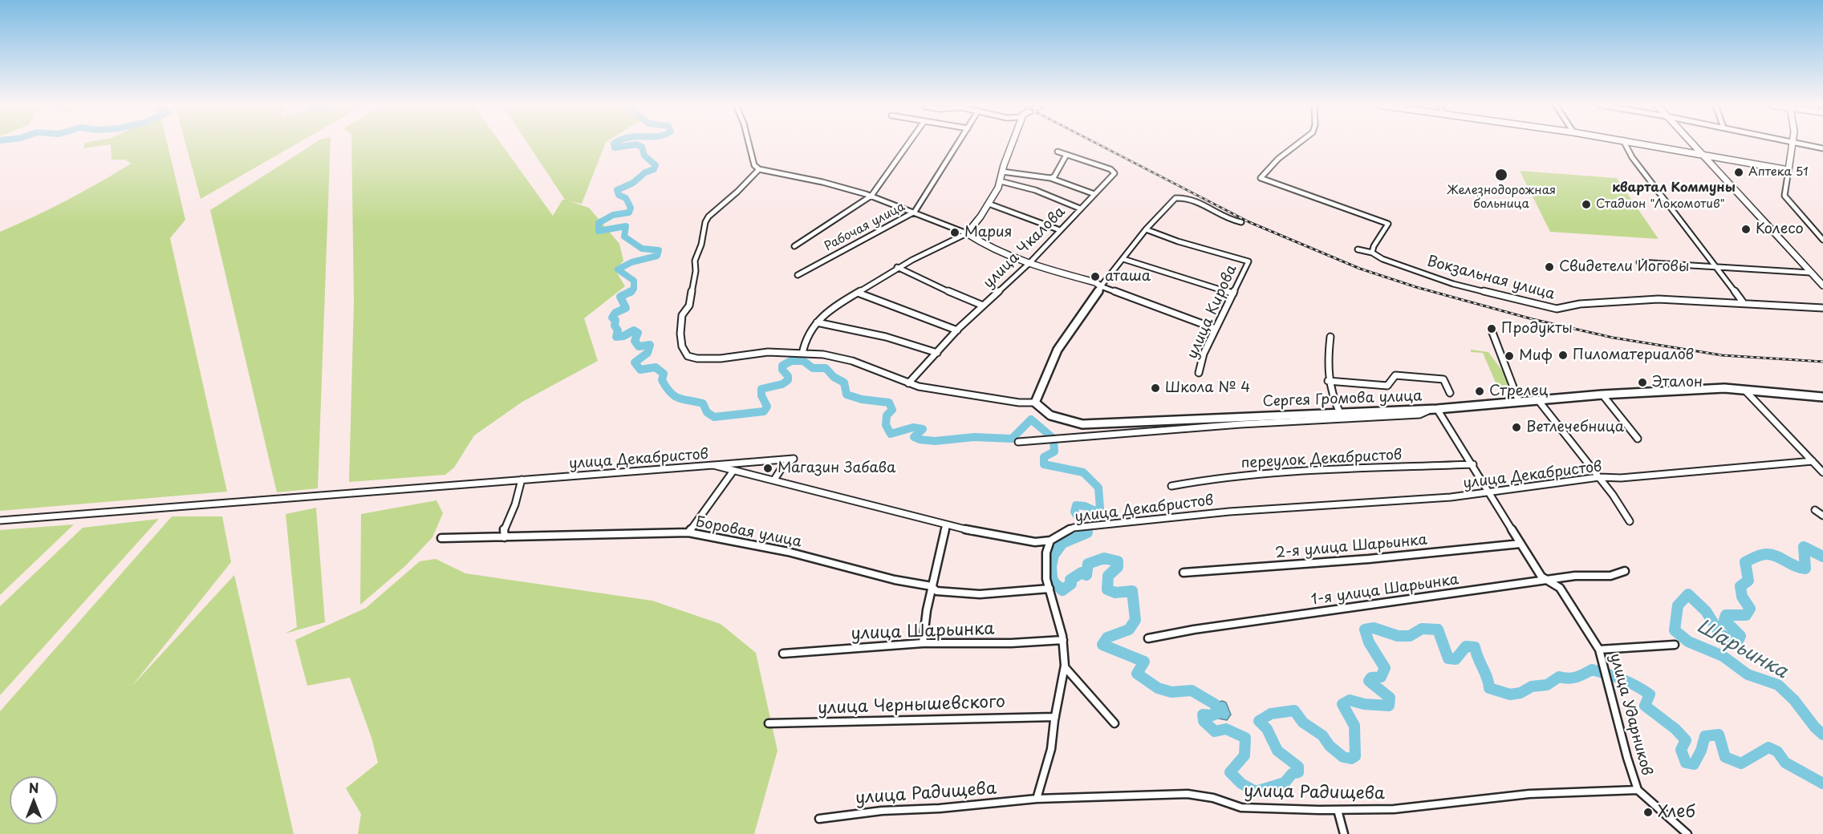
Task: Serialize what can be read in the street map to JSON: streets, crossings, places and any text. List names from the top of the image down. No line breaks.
{"streets":{"street":["Рабочая улица","улица Чкалова","Вокзальная улица","улица Кирова","Сергея Громова улица","улица Декабристов","переулок Декабристов","Боровая улица","2-я улица Шарьинка","1-я улица Шарьинка","улица Шарьинка","улица Чернышевского","улица Ударников","улица Радищева"]},"crossings":[["Сергея Громова улица","улица Ударников"],["улица Декабристов","улица Ударников"],["переулок Декабристов","улица Ударников"],["2-я улица Шарьинка","улица Ударников"],["1-я улица Шарьинка","улица Ударников"],["улица Ударников","улица Радищева"]],"districts":["квартал Коммуны"],"water":["Шарьинка"],"places":["Аптека 51","Железнодорожная больница","Стадион \"Локомотив\"","Колесо","Мария","Свидетели Иоговы","аташа","Продукты","Пиломатериалов","Миф","Эталон","Школа № 4","Стрелец","Ветлечебница","Магазин Забава","Хлеб"],"north":"top"}
